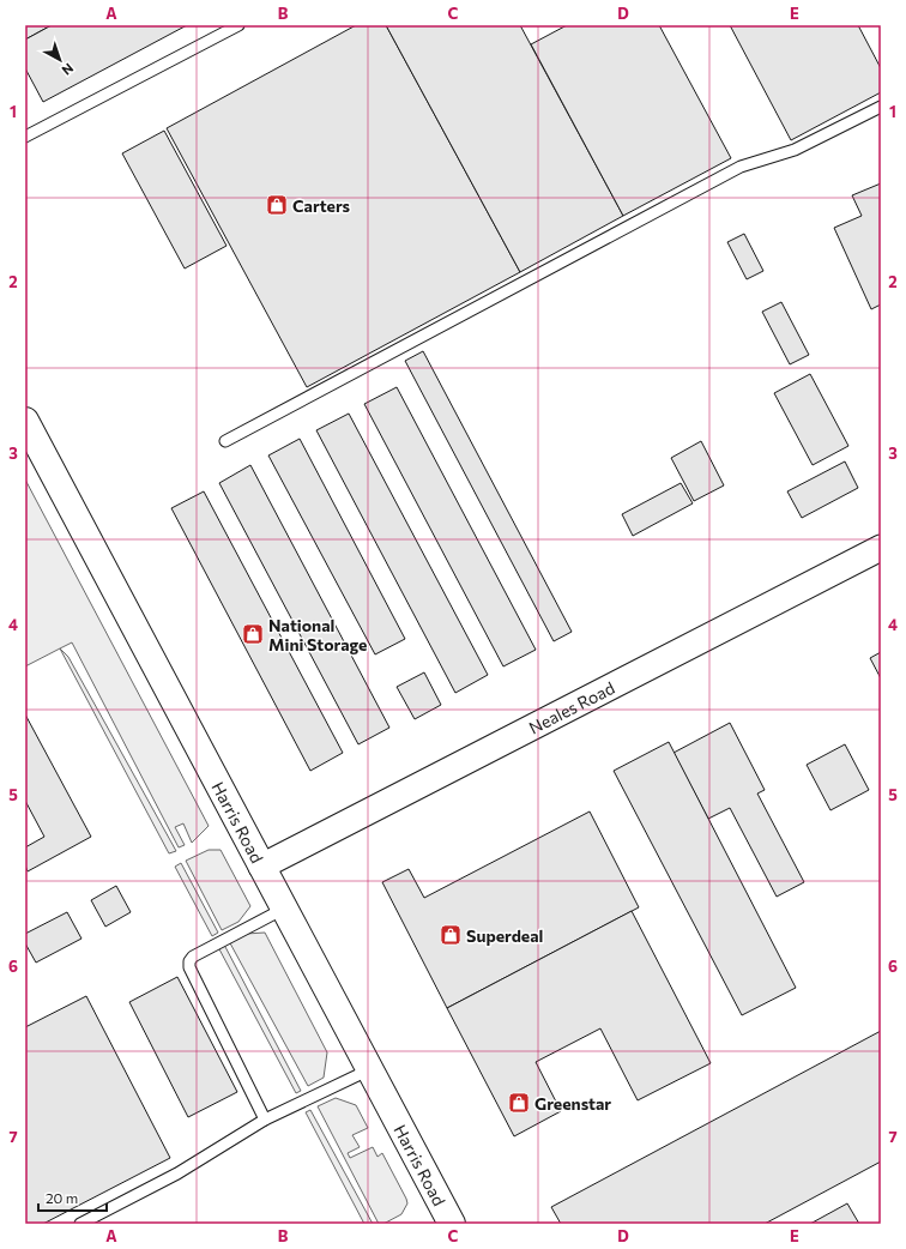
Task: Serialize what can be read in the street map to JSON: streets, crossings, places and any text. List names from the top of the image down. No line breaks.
{"streets":{"main road":["Harris Road"],"street":["Neales Road"]},"crossings":[["Neales Road","Harris Road"]],"places":{"shop":["Carters","National Mini Storage","Superdeal","Greenstar"]},"scale_bar":"20 m","north":"bottom right","grid":{"columns":["A","B","C","D","E"],"rows":["1","2","3","4","5","6","7"]}}
